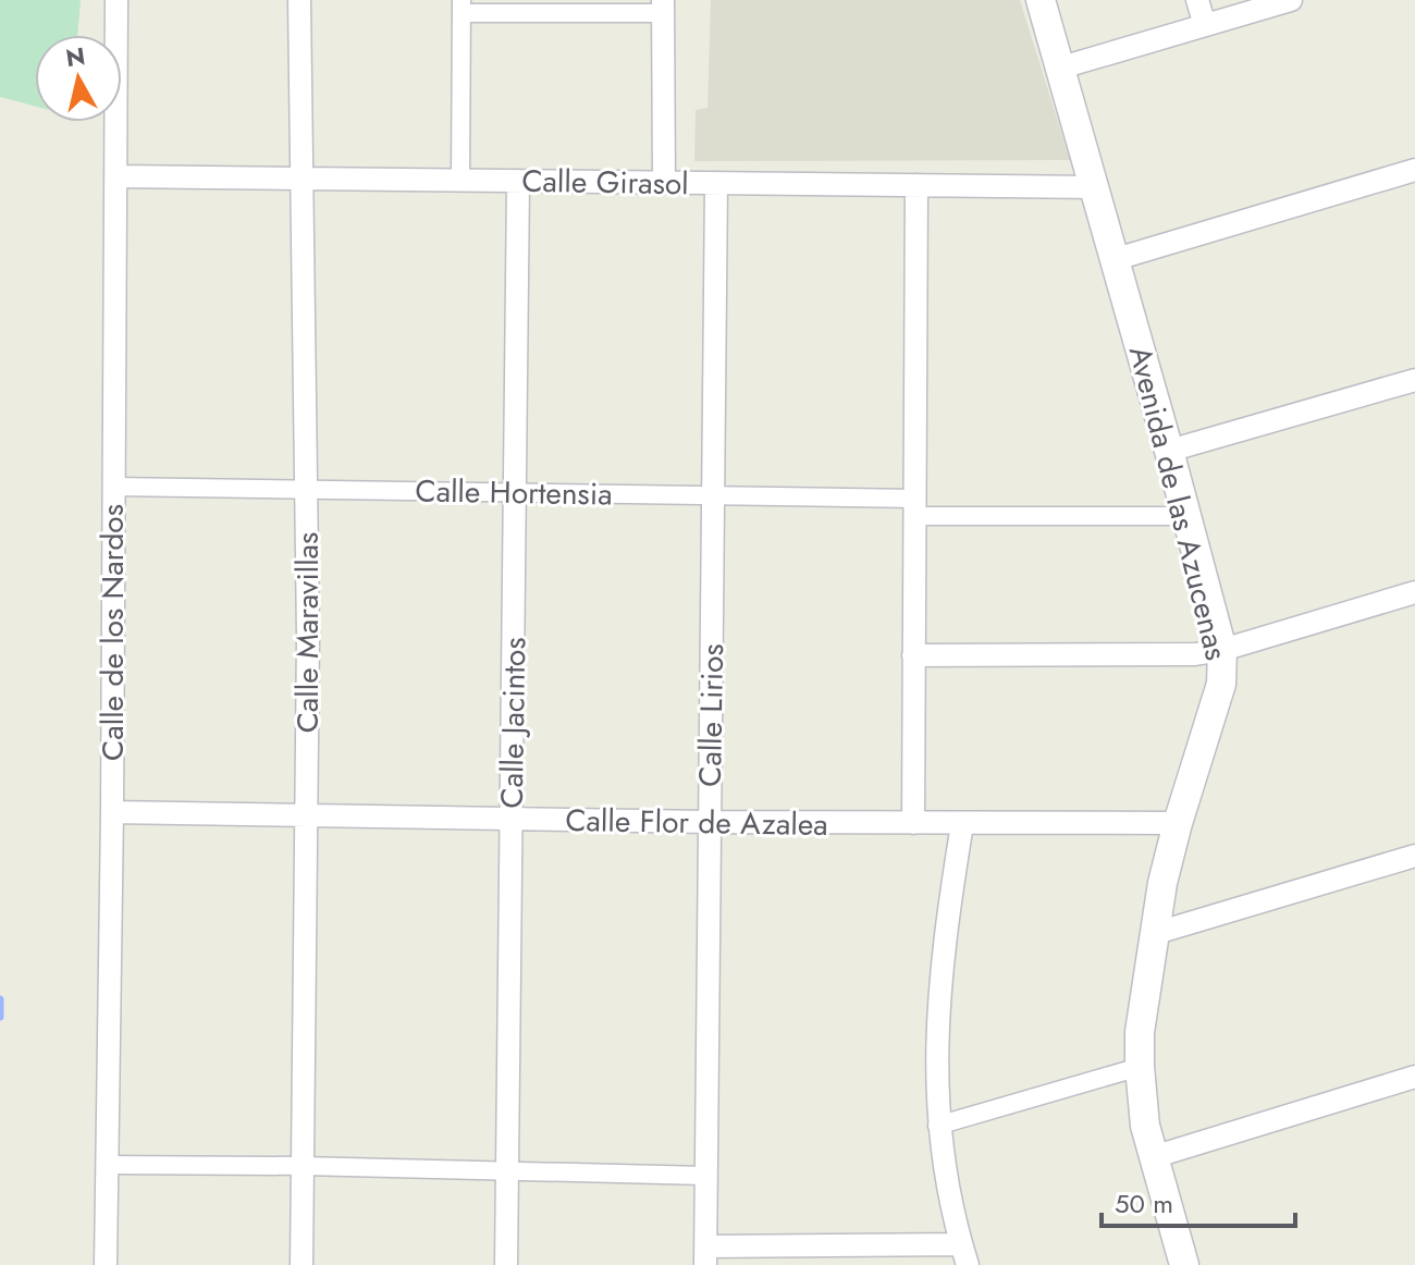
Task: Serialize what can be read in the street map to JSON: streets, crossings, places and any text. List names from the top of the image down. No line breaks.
{"streets":{"street":["Calle Girasol","Calle Hortensia","Avenida de las Azucenas","Calle de los Nardos","Calle Maravillas","Calle Lirios","Calle Jacintos","Calle Flor de Azalea"]},"crossings":[["Calle Girasol","Avenida de las Azucenas"],["Calle Girasol","Calle de los Nardos"],["Calle Girasol","Calle Maravillas"],["Calle Girasol","Calle Lirios"],["Calle Girasol","Calle Jacintos"],["Calle Hortensia","Avenida de las Azucenas"],["Calle Hortensia","Calle de los Nardos"],["Calle Hortensia","Calle Maravillas"],["Calle Hortensia","Calle Lirios"],["Calle Hortensia","Calle Jacintos"],["Avenida de las Azucenas","Calle Flor de Azalea"],["Calle de los Nardos","Calle Flor de Azalea"],["Calle Maravillas","Calle Flor de Azalea"],["Calle Lirios","Calle Flor de Azalea"],["Calle Jacintos","Calle Flor de Azalea"]],"scale_bar":"50 m","north":"top"}
